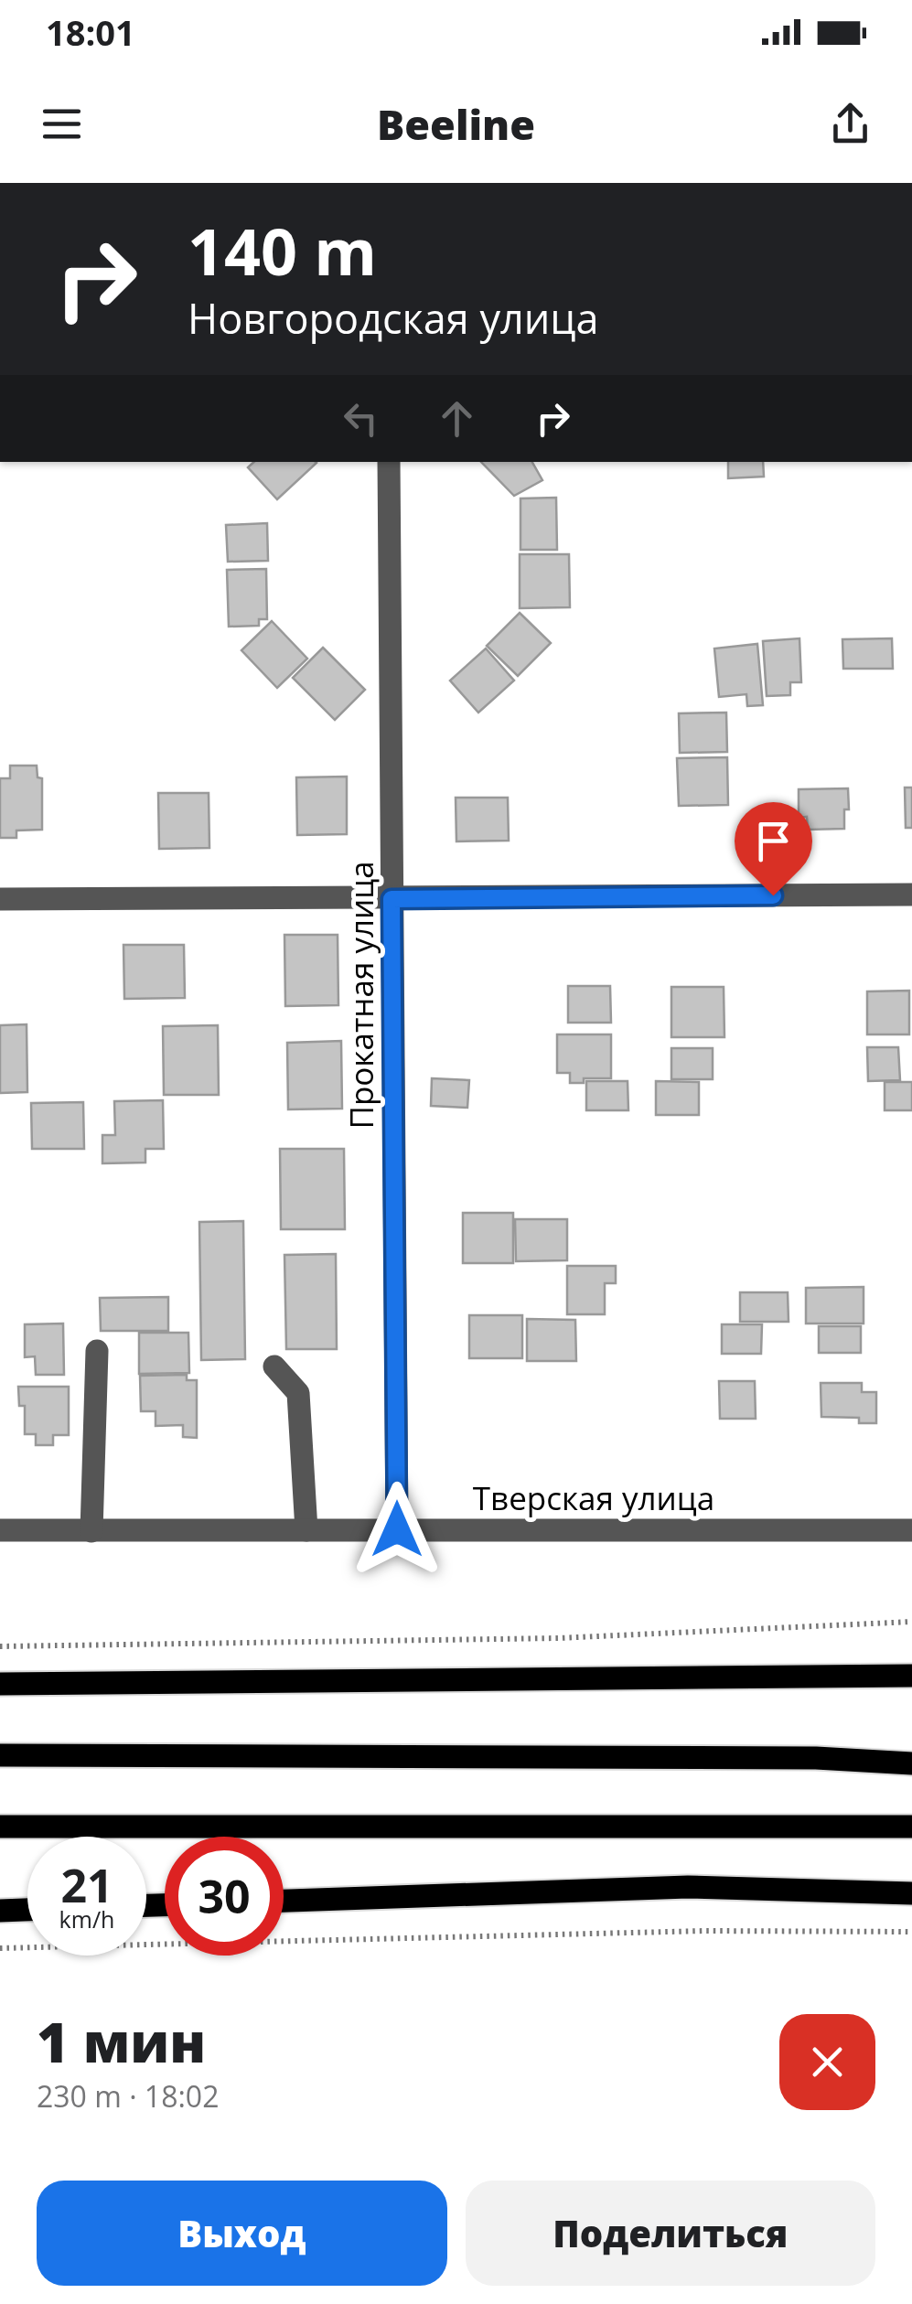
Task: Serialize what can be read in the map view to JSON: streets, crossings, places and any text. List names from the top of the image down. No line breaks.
{"streets":{"street":["Прокатная улица","Тверская улица"]},"crossings":[["Прокатная улица","Тверская улица"]],"page":{"status":"18:01","header":"Beeline","turn":["140 m","Новгородская улица"],"speed":"21 km/h","limit":"30","heading":["1 мин","230 m · 18:02"],"buttons":["Выход","Поделиться"]}}
